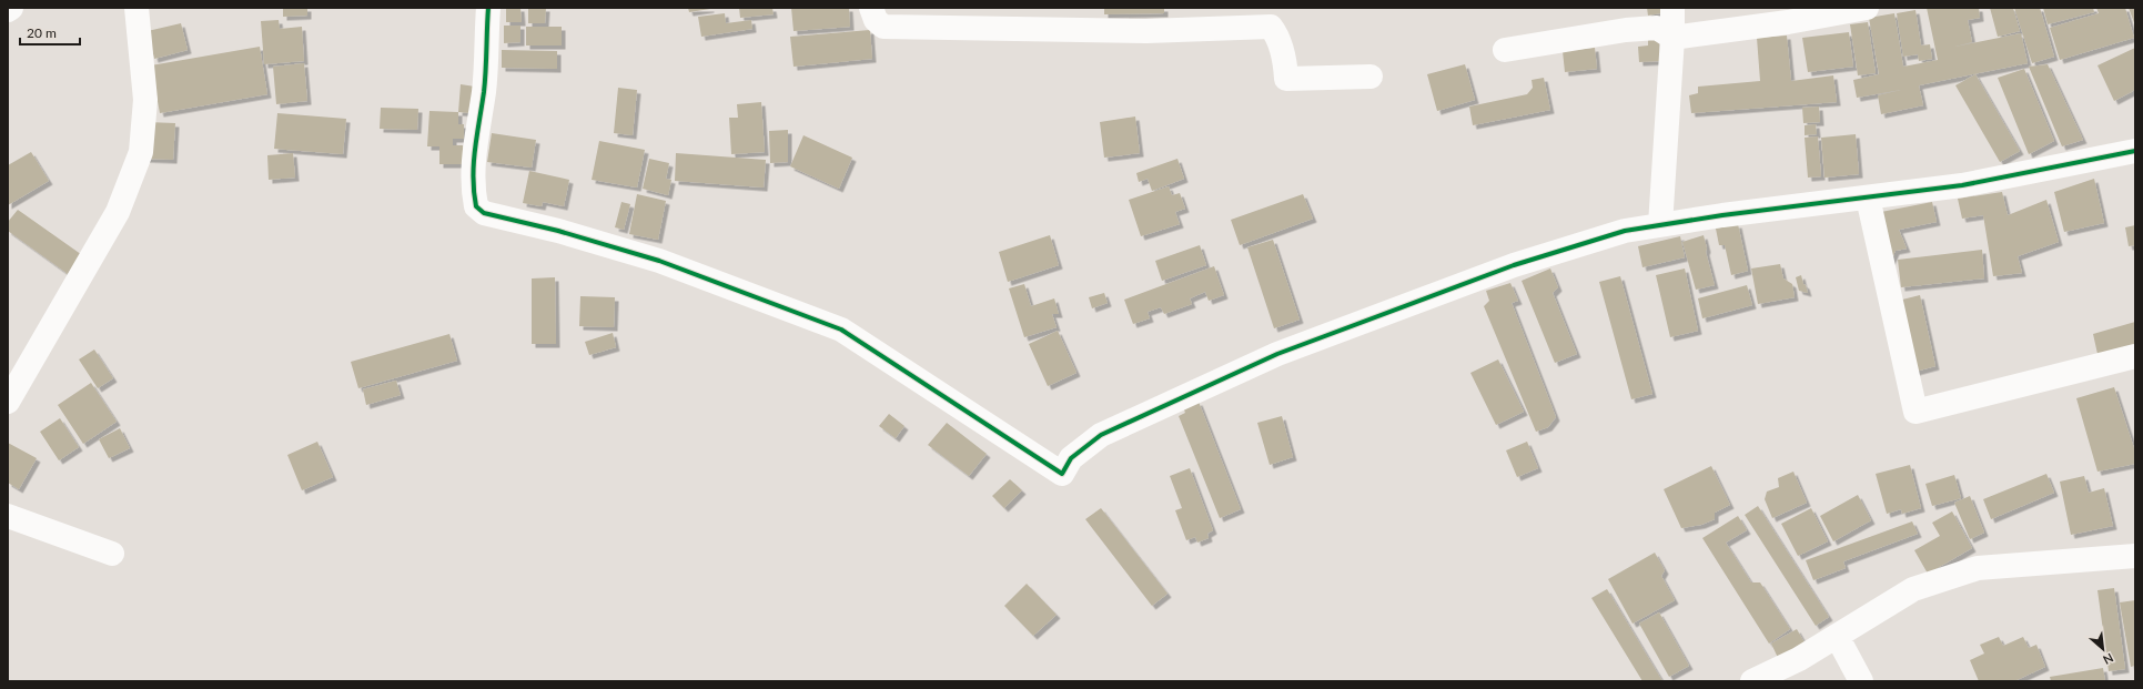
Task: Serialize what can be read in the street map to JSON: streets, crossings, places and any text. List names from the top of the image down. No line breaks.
{"scale_bar":"20 m","north":"bottom right"}
